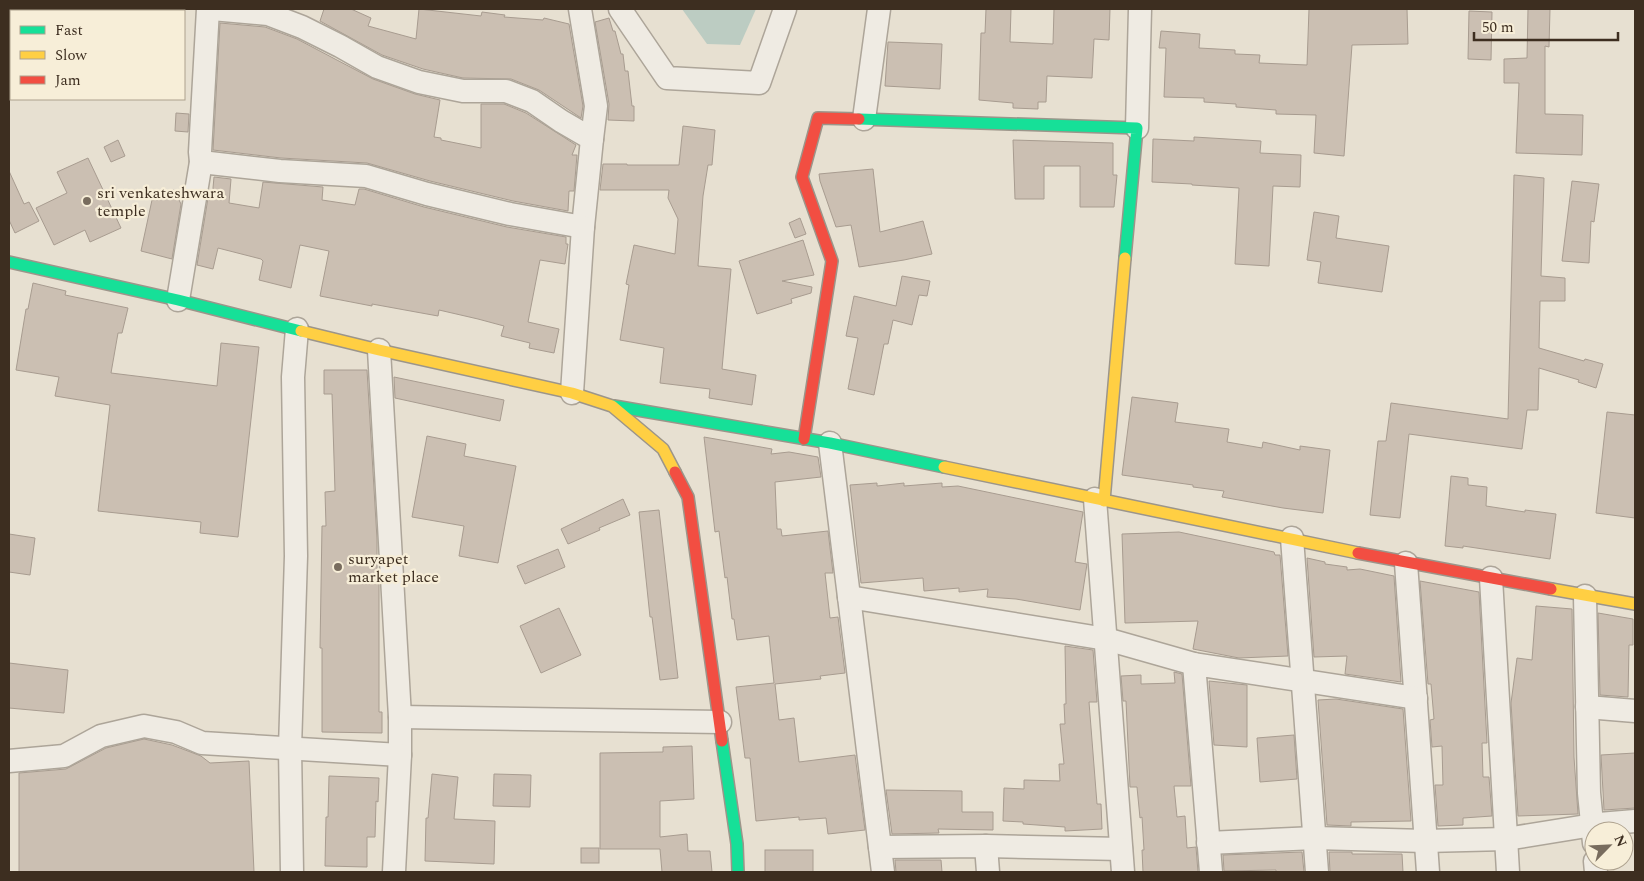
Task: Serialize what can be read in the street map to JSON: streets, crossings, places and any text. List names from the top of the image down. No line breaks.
{"places":["sri venkateshwara temple","suryapet market place"],"legend":["Fast","Slow","Jam"],"scale_bar":"50 m","north":"top right"}
